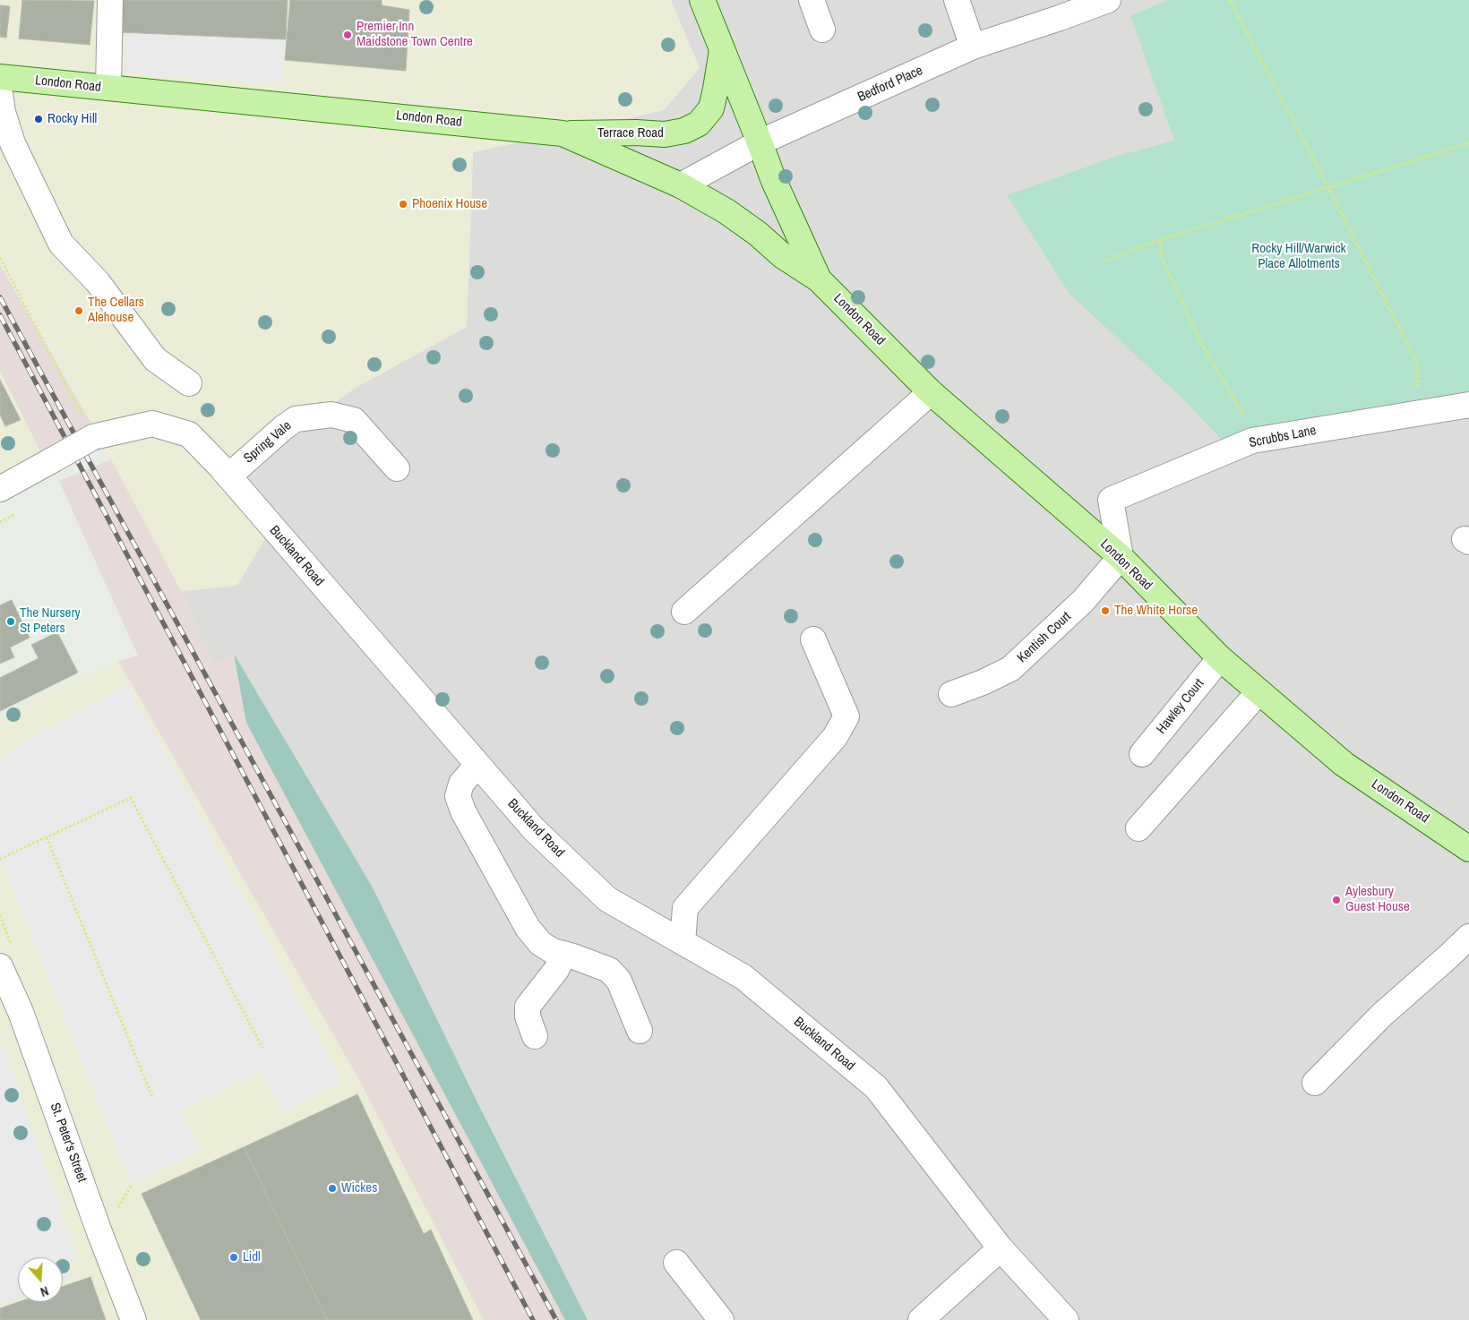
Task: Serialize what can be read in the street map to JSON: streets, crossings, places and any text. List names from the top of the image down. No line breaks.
{"streets":{"main road":["London Road","Terrace Road"],"street":["Bedford Place","Scrubbs Lane","Spring Vale","Buckland Road","Kentish Court","Hawley Court","St. Peter's Street"]},"crossings":[["London Road","Bedford Place"],["London Road","Terrace Road"],["London Road","Scrubbs Lane"],["London Road","Kentish Court"],["London Road","Hawley Court"],["Scrubbs Lane","Kentish Court"],["Spring Vale","Buckland Road"]],"parks":["Rocky Hill/Warwick Place Allotments"],"places":["Premier Inn Maidstone Town Centre","Rocky Hill","Phoenix House","The Cellars Alehouse","The White Horse","The Nursery St Peters","Aylesbury Guest House","Wickes","Lidl"],"north":"bottom"}
